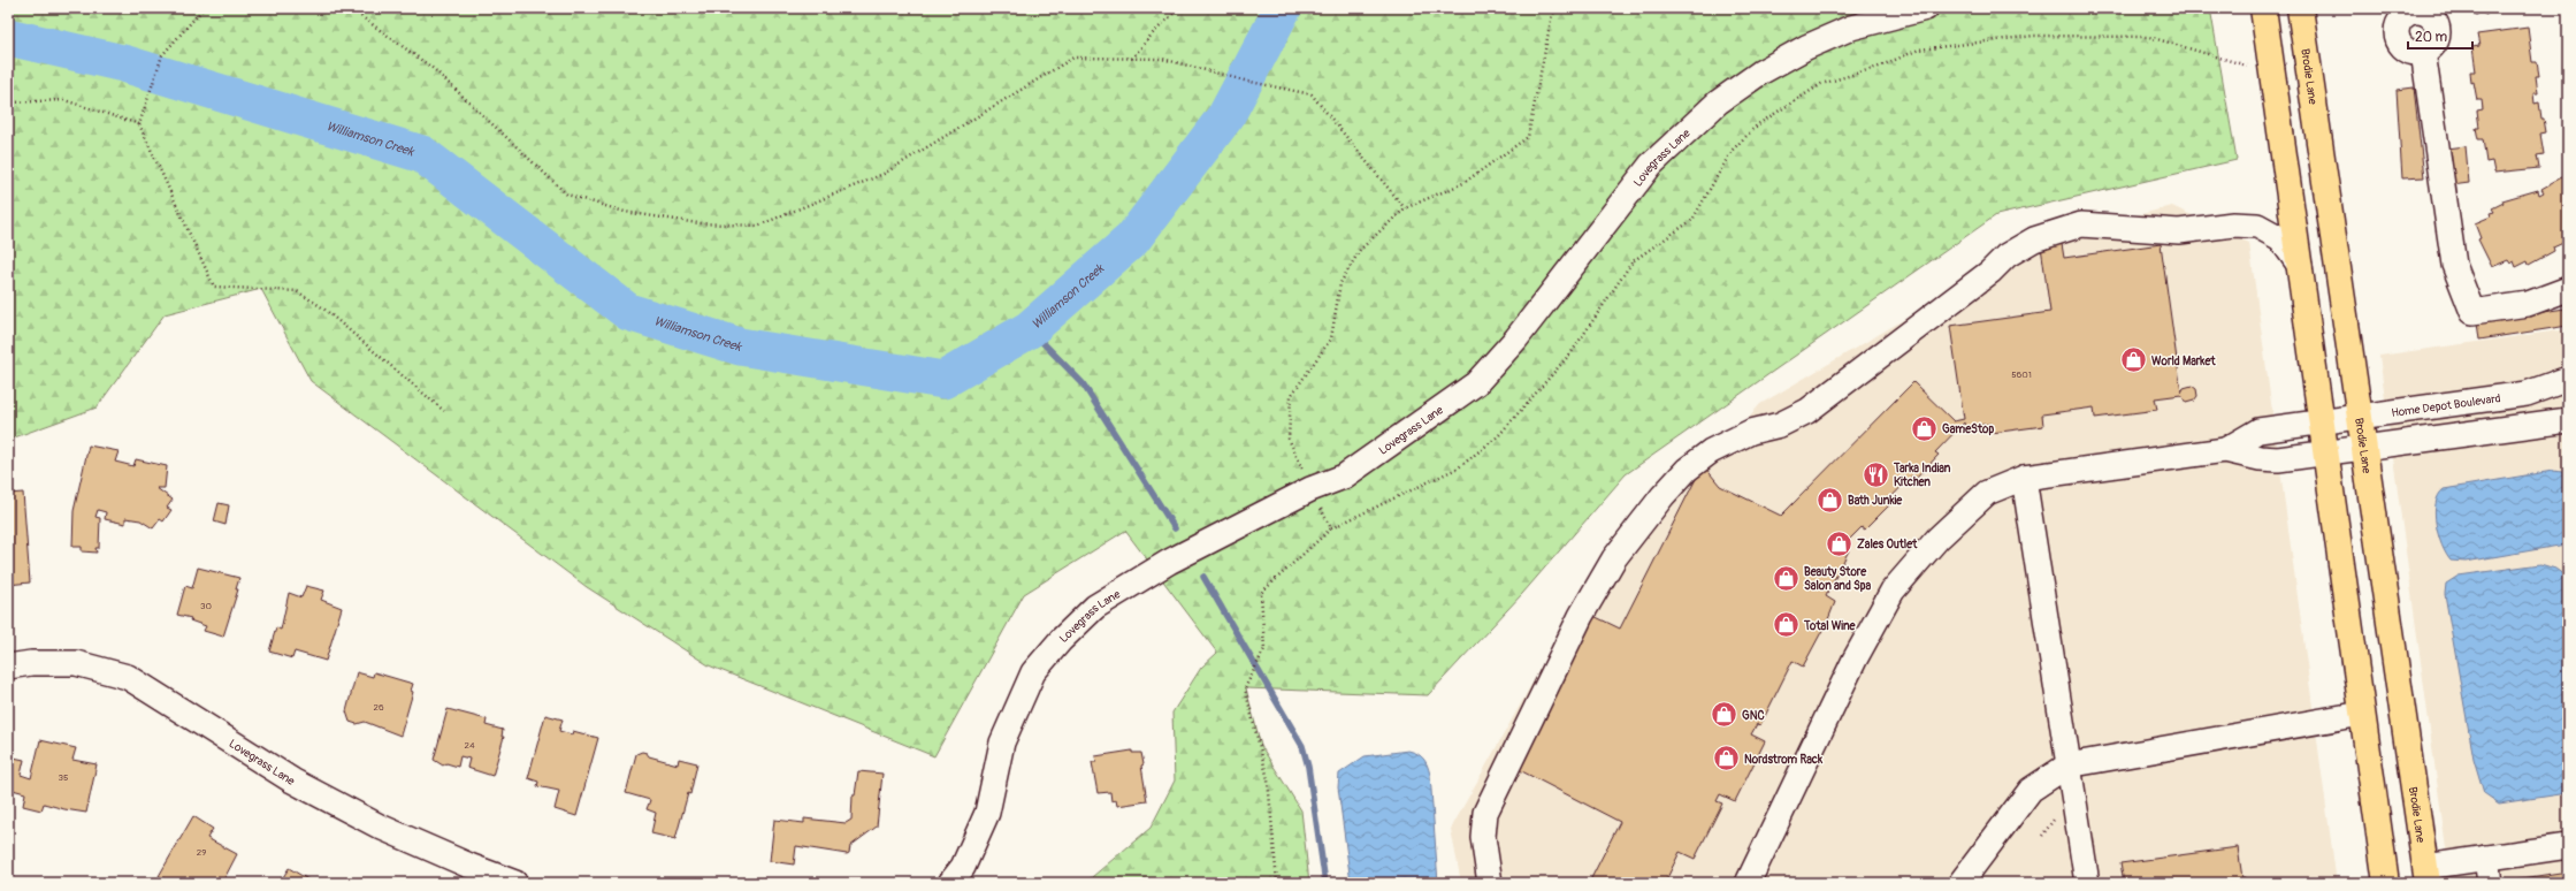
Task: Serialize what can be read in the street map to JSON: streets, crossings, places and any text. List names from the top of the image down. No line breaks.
{"streets":{"main road":["Brodie Lane"],"street":["Lovegrass Lane","Home Depot Boulevard"]},"crossings":[["Brodie Lane","Home Depot Boulevard"]],"water":["Williamson Creek"],"places":{"shop":["World Market","GameStop","Bath Junkie","Zales Outlet","Beauty Store Salon and Spa","Total Wine","GNC","Nordstrom Rack"],"restaurant":["Tarka Indian Kitchen"]},"house_numbers":["5601","30","26","24","35","29"],"scale_bar":"20 m"}
